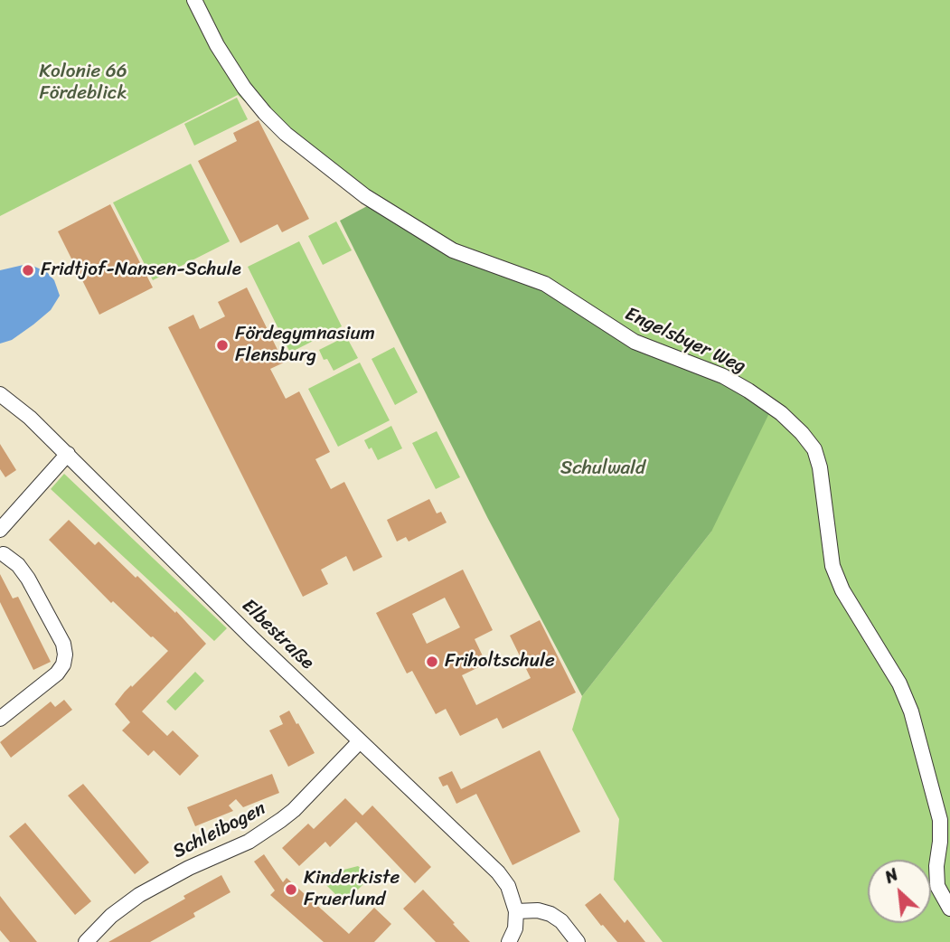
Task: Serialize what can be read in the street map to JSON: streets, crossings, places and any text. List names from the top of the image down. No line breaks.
{"streets":{"street":["Engelsbyer Weg","Elbestraße","Schleibogen"]},"crossings":[["Elbestraße","Schleibogen"]],"parks":["Kolonie 66 Fördeblick","Schulwald"],"places":["Fridtjof-Nansen-Schule","Fördegymnasium Flensburg","Friholtschule","Kinderkiste Fruerlund"],"north":"top left"}
